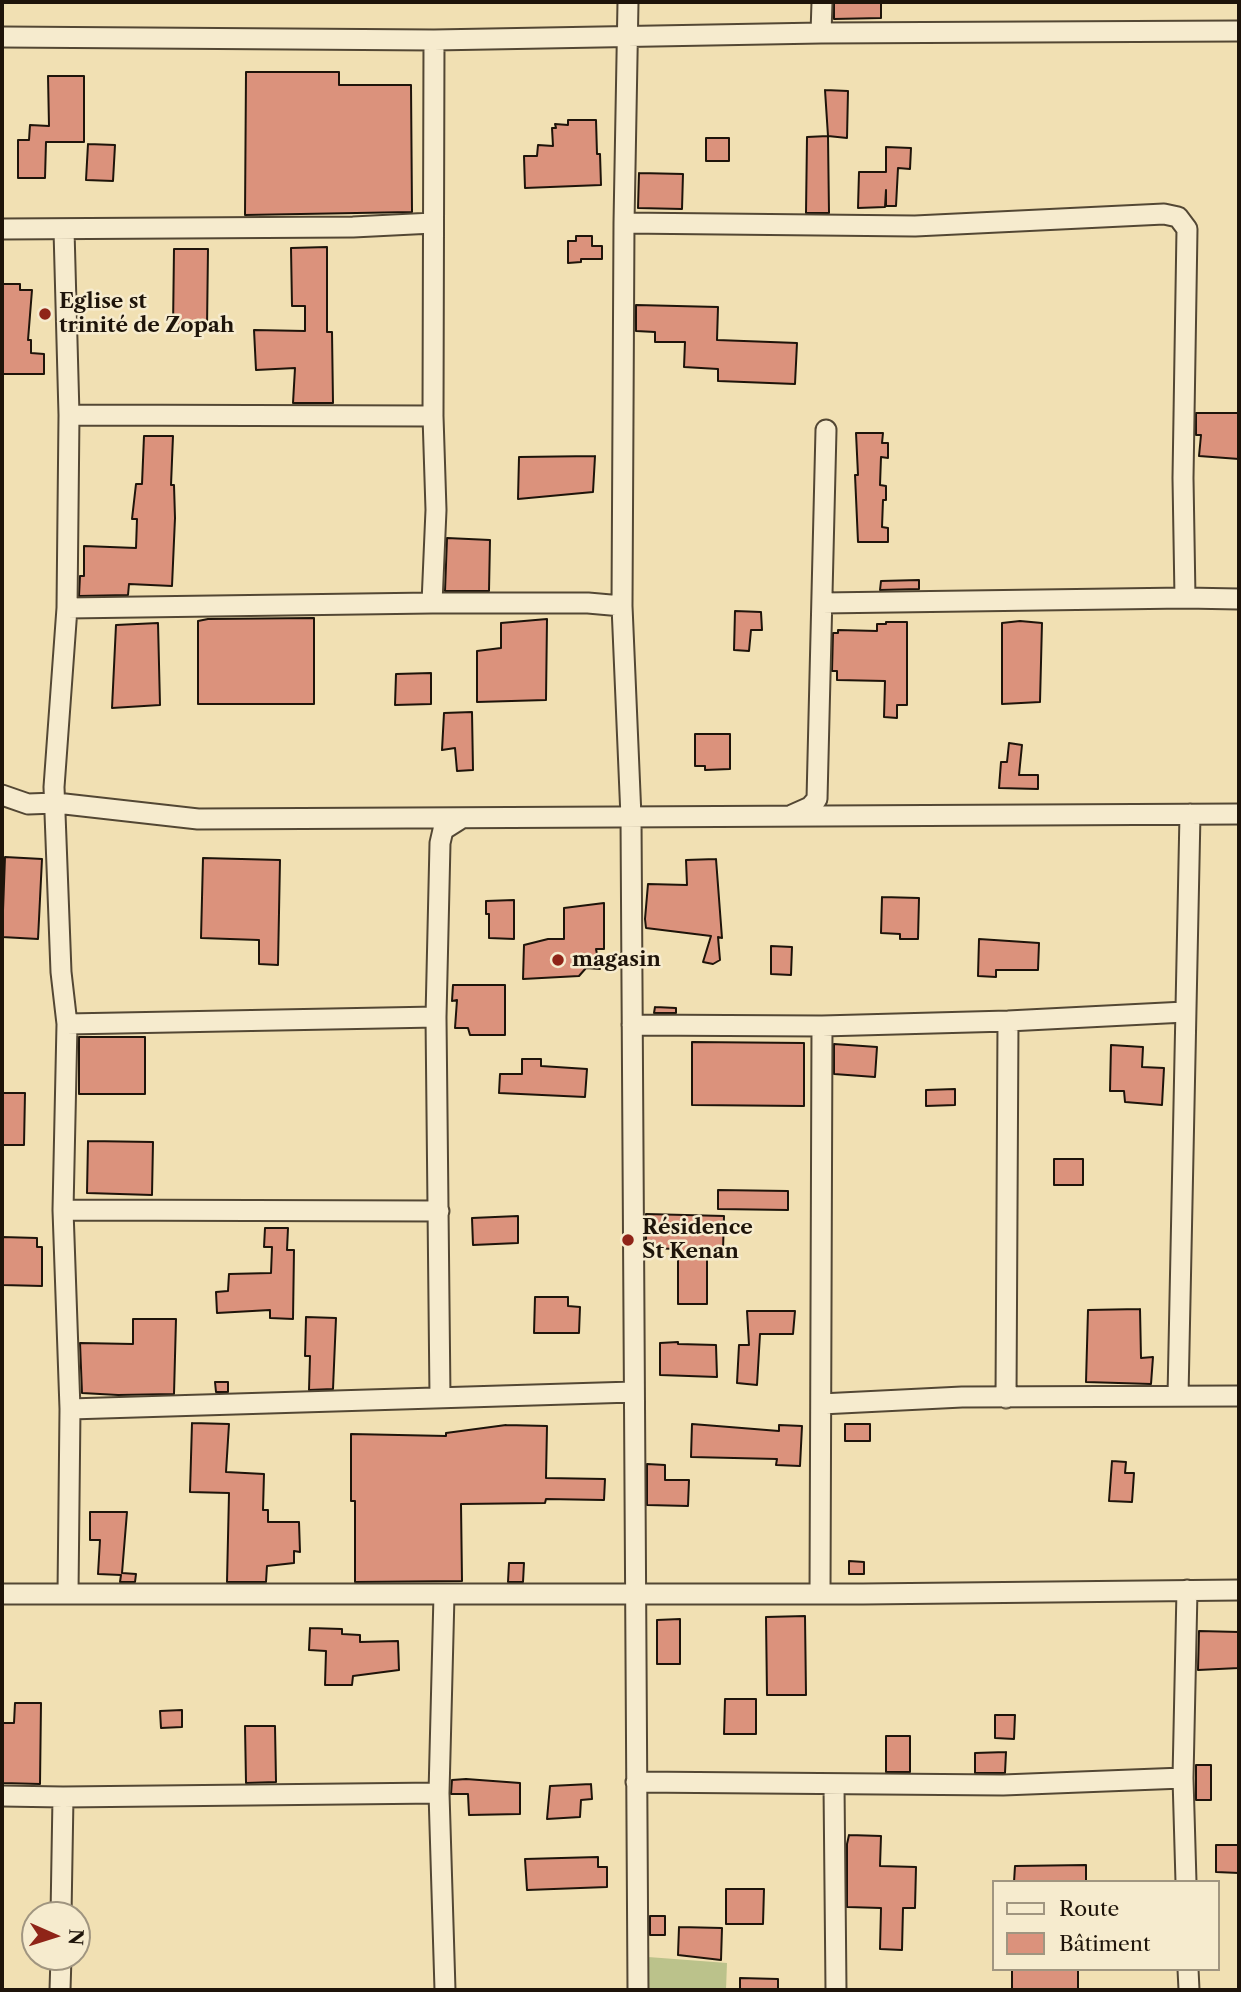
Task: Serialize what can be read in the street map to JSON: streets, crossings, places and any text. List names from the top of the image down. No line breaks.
{"places":["Eglise st trinité de Zopah","magasin","Résidence St Kenan"],"legend":["Route","Bâtiment"],"north":"right"}
